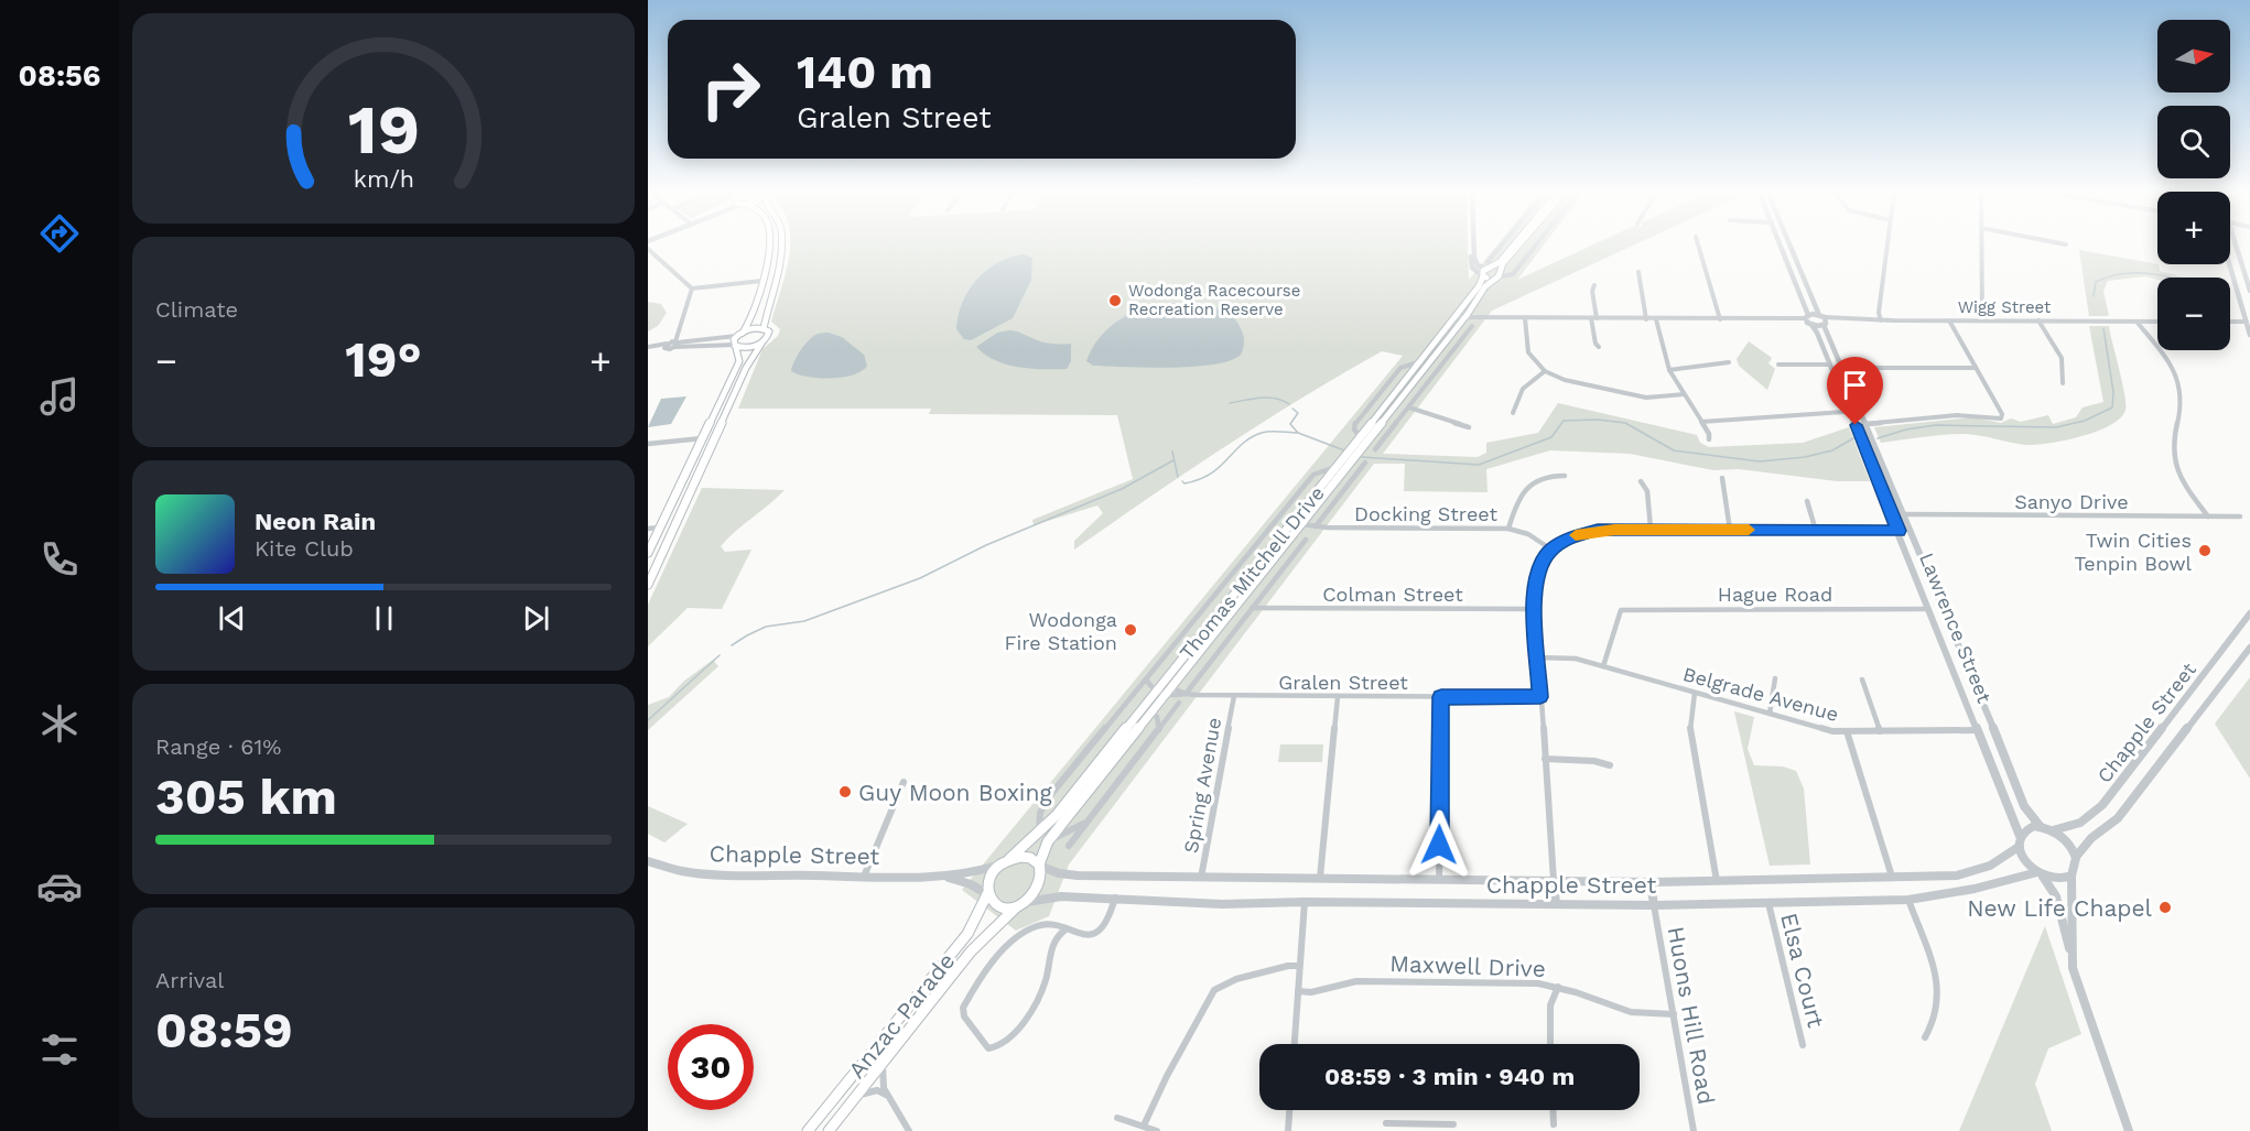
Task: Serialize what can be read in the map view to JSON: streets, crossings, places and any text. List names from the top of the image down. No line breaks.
{"streets":{"main road":["Thomas Mitchell Drive","Anzac Parade"],"street":["Wigg Street","Sanyo Drive","Docking Street","Colman Street","Hague Road","Lawrence Street","Gralen Street","Belgrade Avenue","Chapple Street","Spring Avenue","Maxwell Drive","Elsa Court","Huons Hill Road"]},"crossings":[["Wigg Street","Lawrence Street"],["Sanyo Drive","Lawrence Street"],["Docking Street","Thomas Mitchell Drive"],["Thomas Mitchell Drive","Colman Street"],["Thomas Mitchell Drive","Gralen Street"],["Thomas Mitchell Drive","Chapple Street"],["Thomas Mitchell Drive","Anzac Parade"],["Hague Road","Lawrence Street"],["Lawrence Street","Belgrade Avenue"],["Lawrence Street","Chapple Street"],["Gralen Street","Spring Avenue"],["Chapple Street","Spring Avenue"],["Chapple Street","Elsa Court"],["Chapple Street","Anzac Parade"],["Chapple Street","Huons Hill Road"],["Maxwell Drive","Huons Hill Road"]],"places":["Wodonga Racecourse Recreation Reserve","Twin Cities Tenpin Bowl","Wodonga Fire Station","Guy Moon Boxing","New Life Chapel"],"north":"right","page":{"tabs":"08:56","map_buttons":["+","−"],"turn":["140 m","Gralen Street"],"tile":["Climate",["Range · 61%","305 km"],["Arrival","08:59"]],"heat":["−","19°","+"],"song":["Neon Rain","Kite Club"],"limit":"30","trip":"08:59 · 3 min · 940 m","gauge":["19","km/h"]}}
